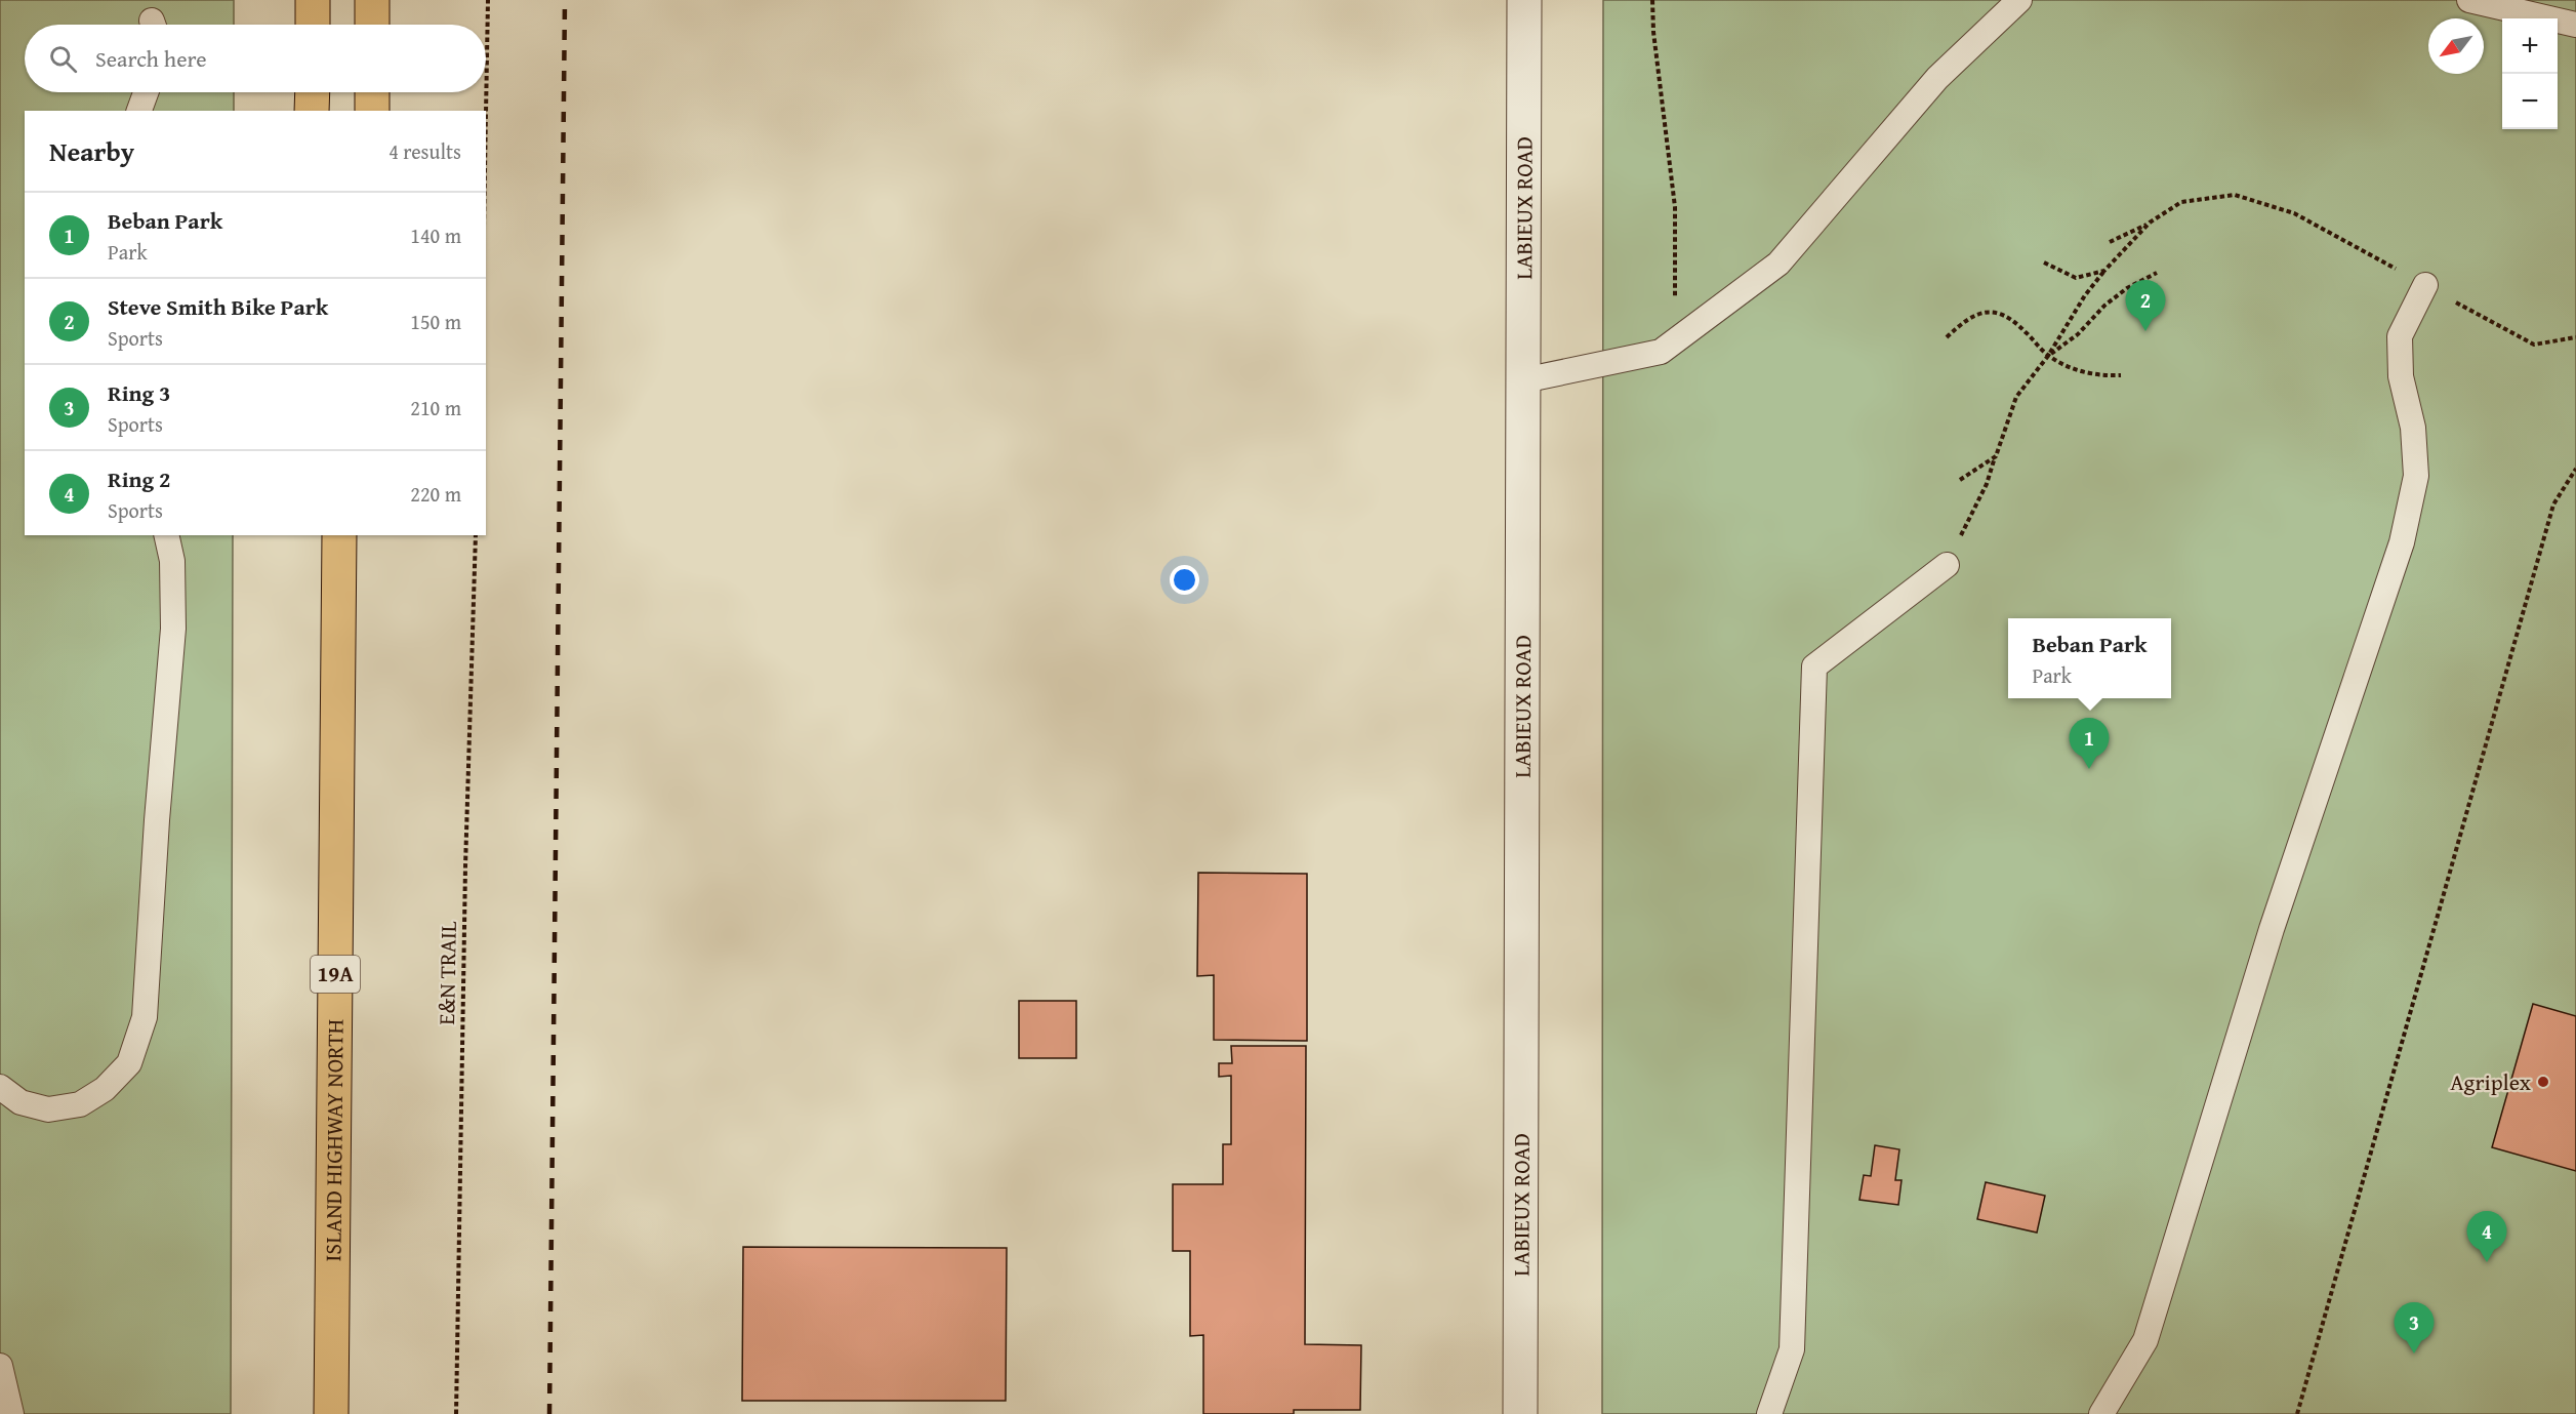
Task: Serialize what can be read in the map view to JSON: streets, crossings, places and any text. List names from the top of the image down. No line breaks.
{"streets":{"main road":["19A","ISLAND HIGHWAY NORTH"],"street":["LABIEUX ROAD"],"path":["E&N TRAIL"]},"places":["Agriplex"],"north":"bottom left","page":{"map_buttons":["+","−"],"search":"Search here","heading":["Nearby","4 results"],"list":[{"mark":"1","name":"Beban Park","note":"Park","value":"140 m"},{"mark":"2","name":"Steve Smith Bike Park","note":"Sports","value":"150 m"},{"mark":"3","name":"Ring 3","note":"Sports","value":"210 m"},{"mark":"4","name":"Ring 2","note":"Sports","value":"220 m"}],"pins":["2","1","4","3"],"popup":["Beban Park","Park"]}}
